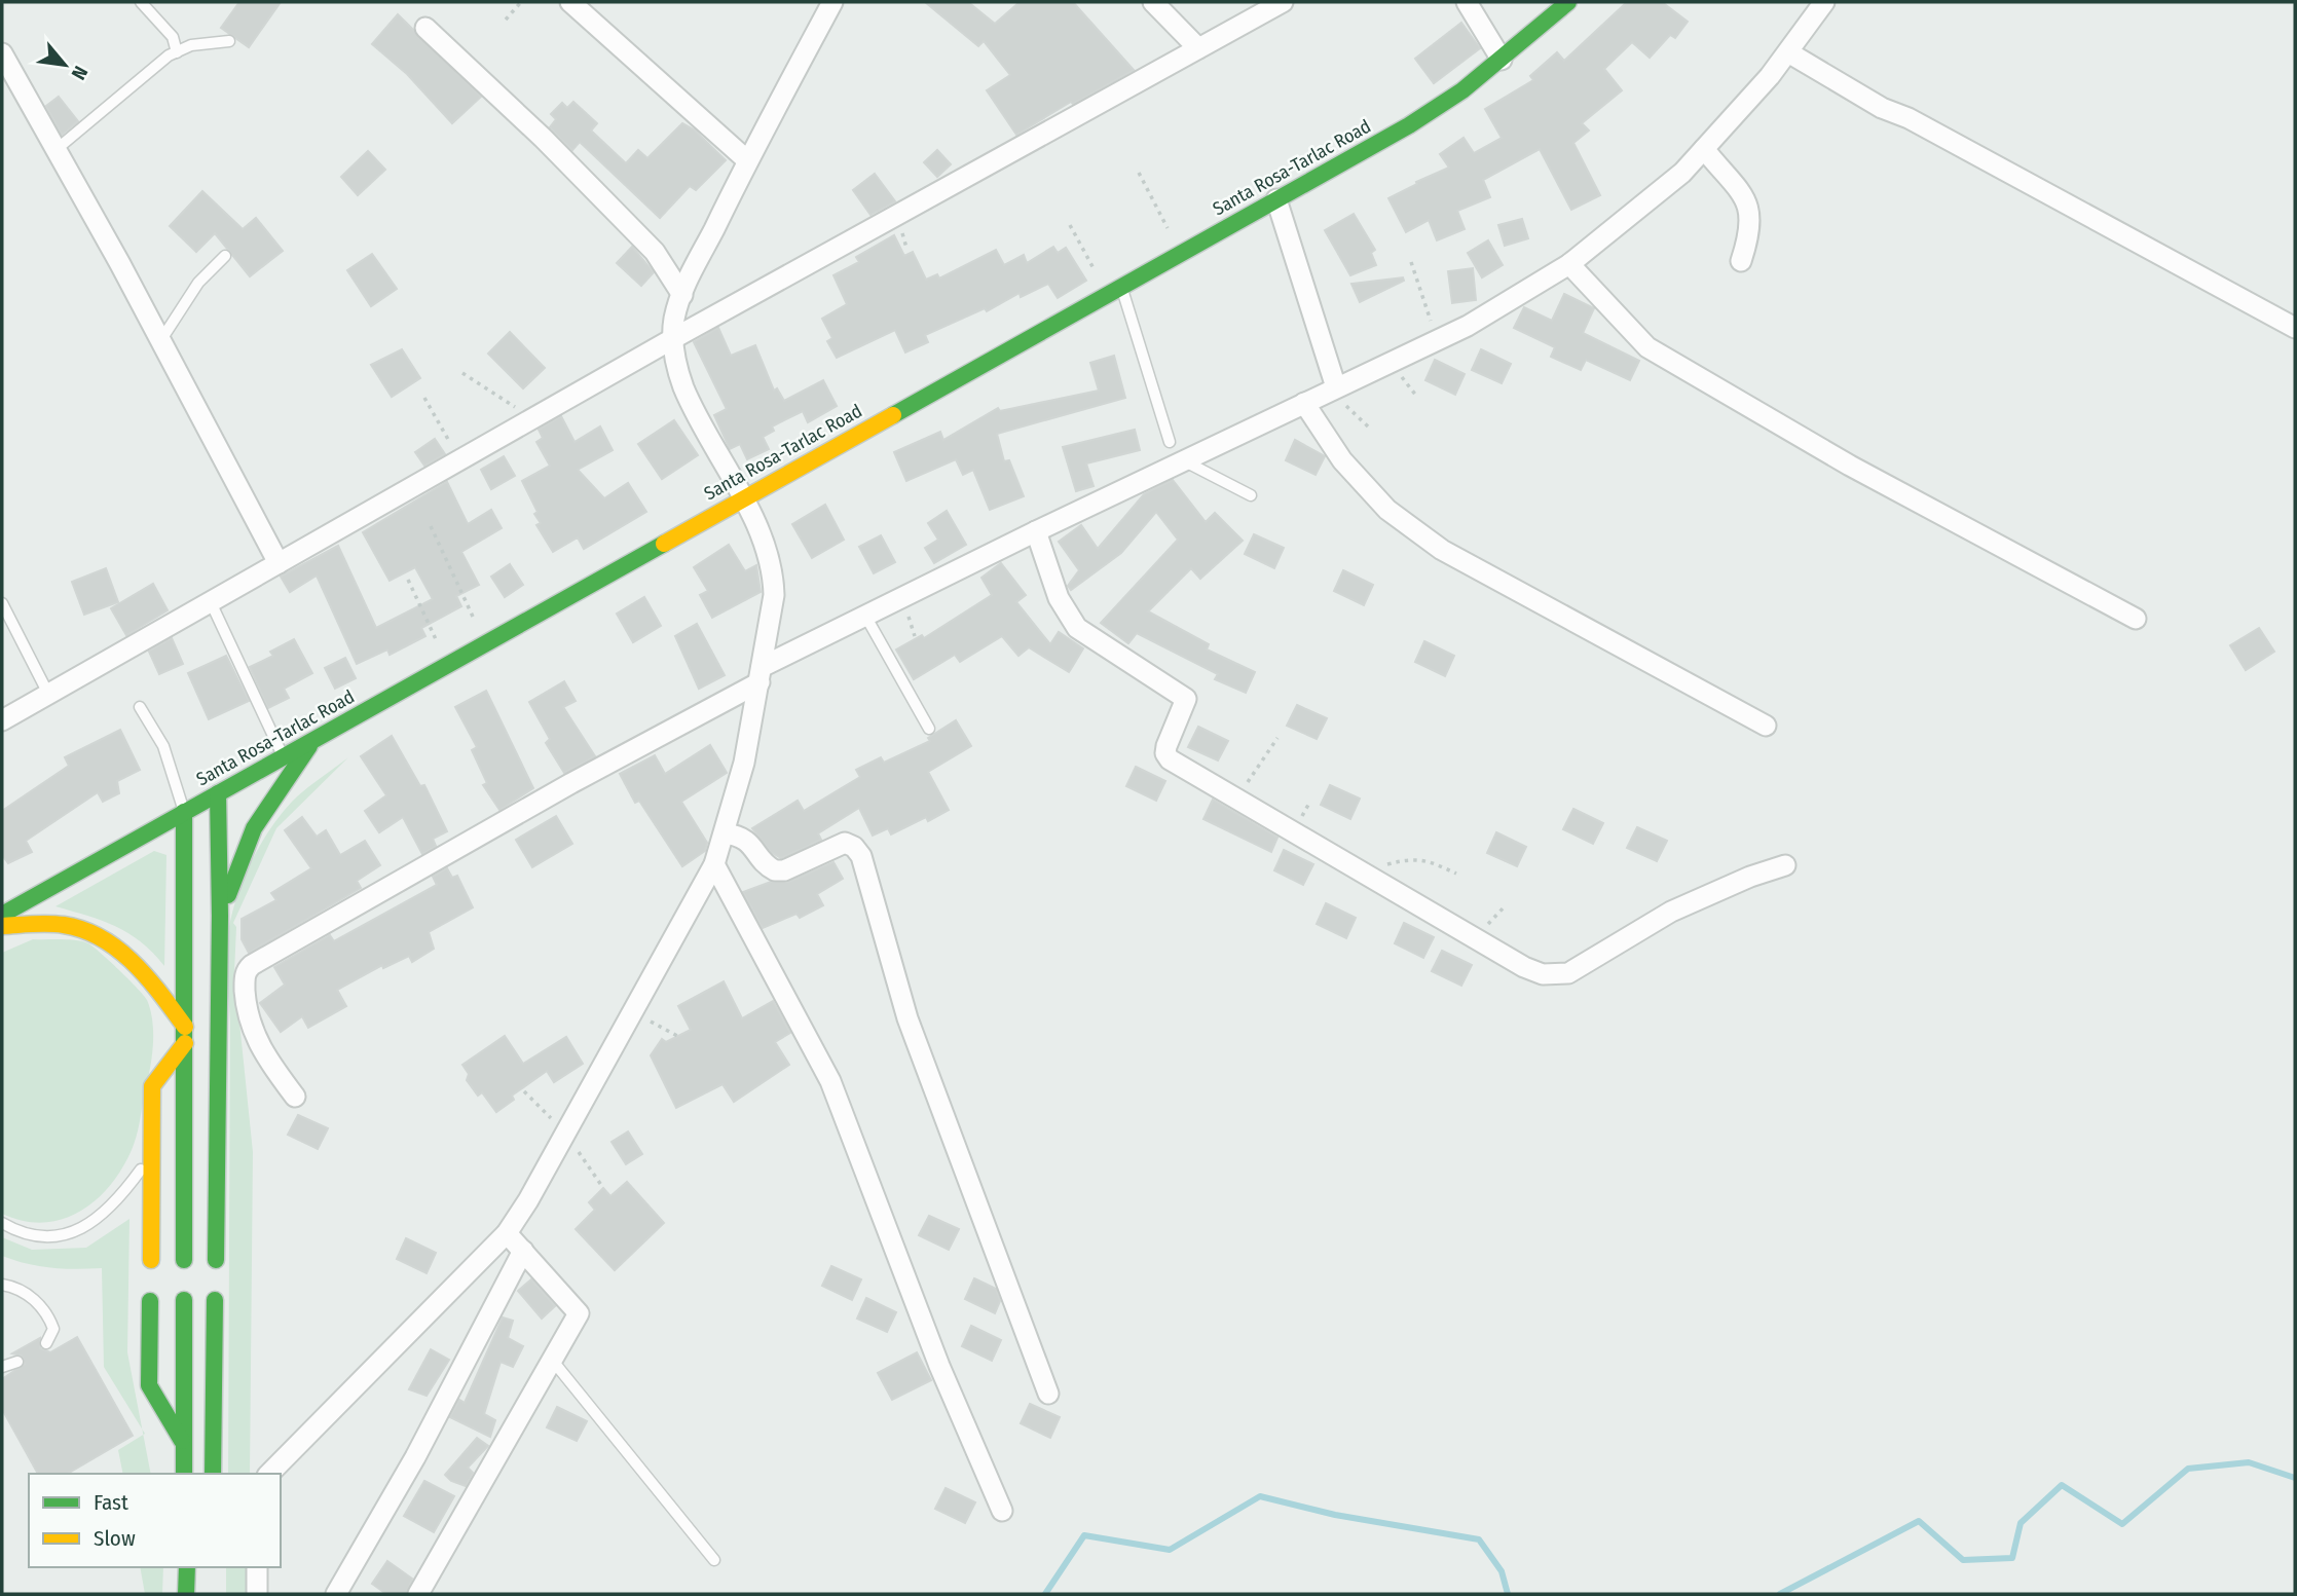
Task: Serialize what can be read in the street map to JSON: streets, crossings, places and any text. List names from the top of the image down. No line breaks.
{"streets":{"highway":["Santa Rosa-Tarlac Road"]},"legend":["Fast","Slow"],"north":"bottom right"}
